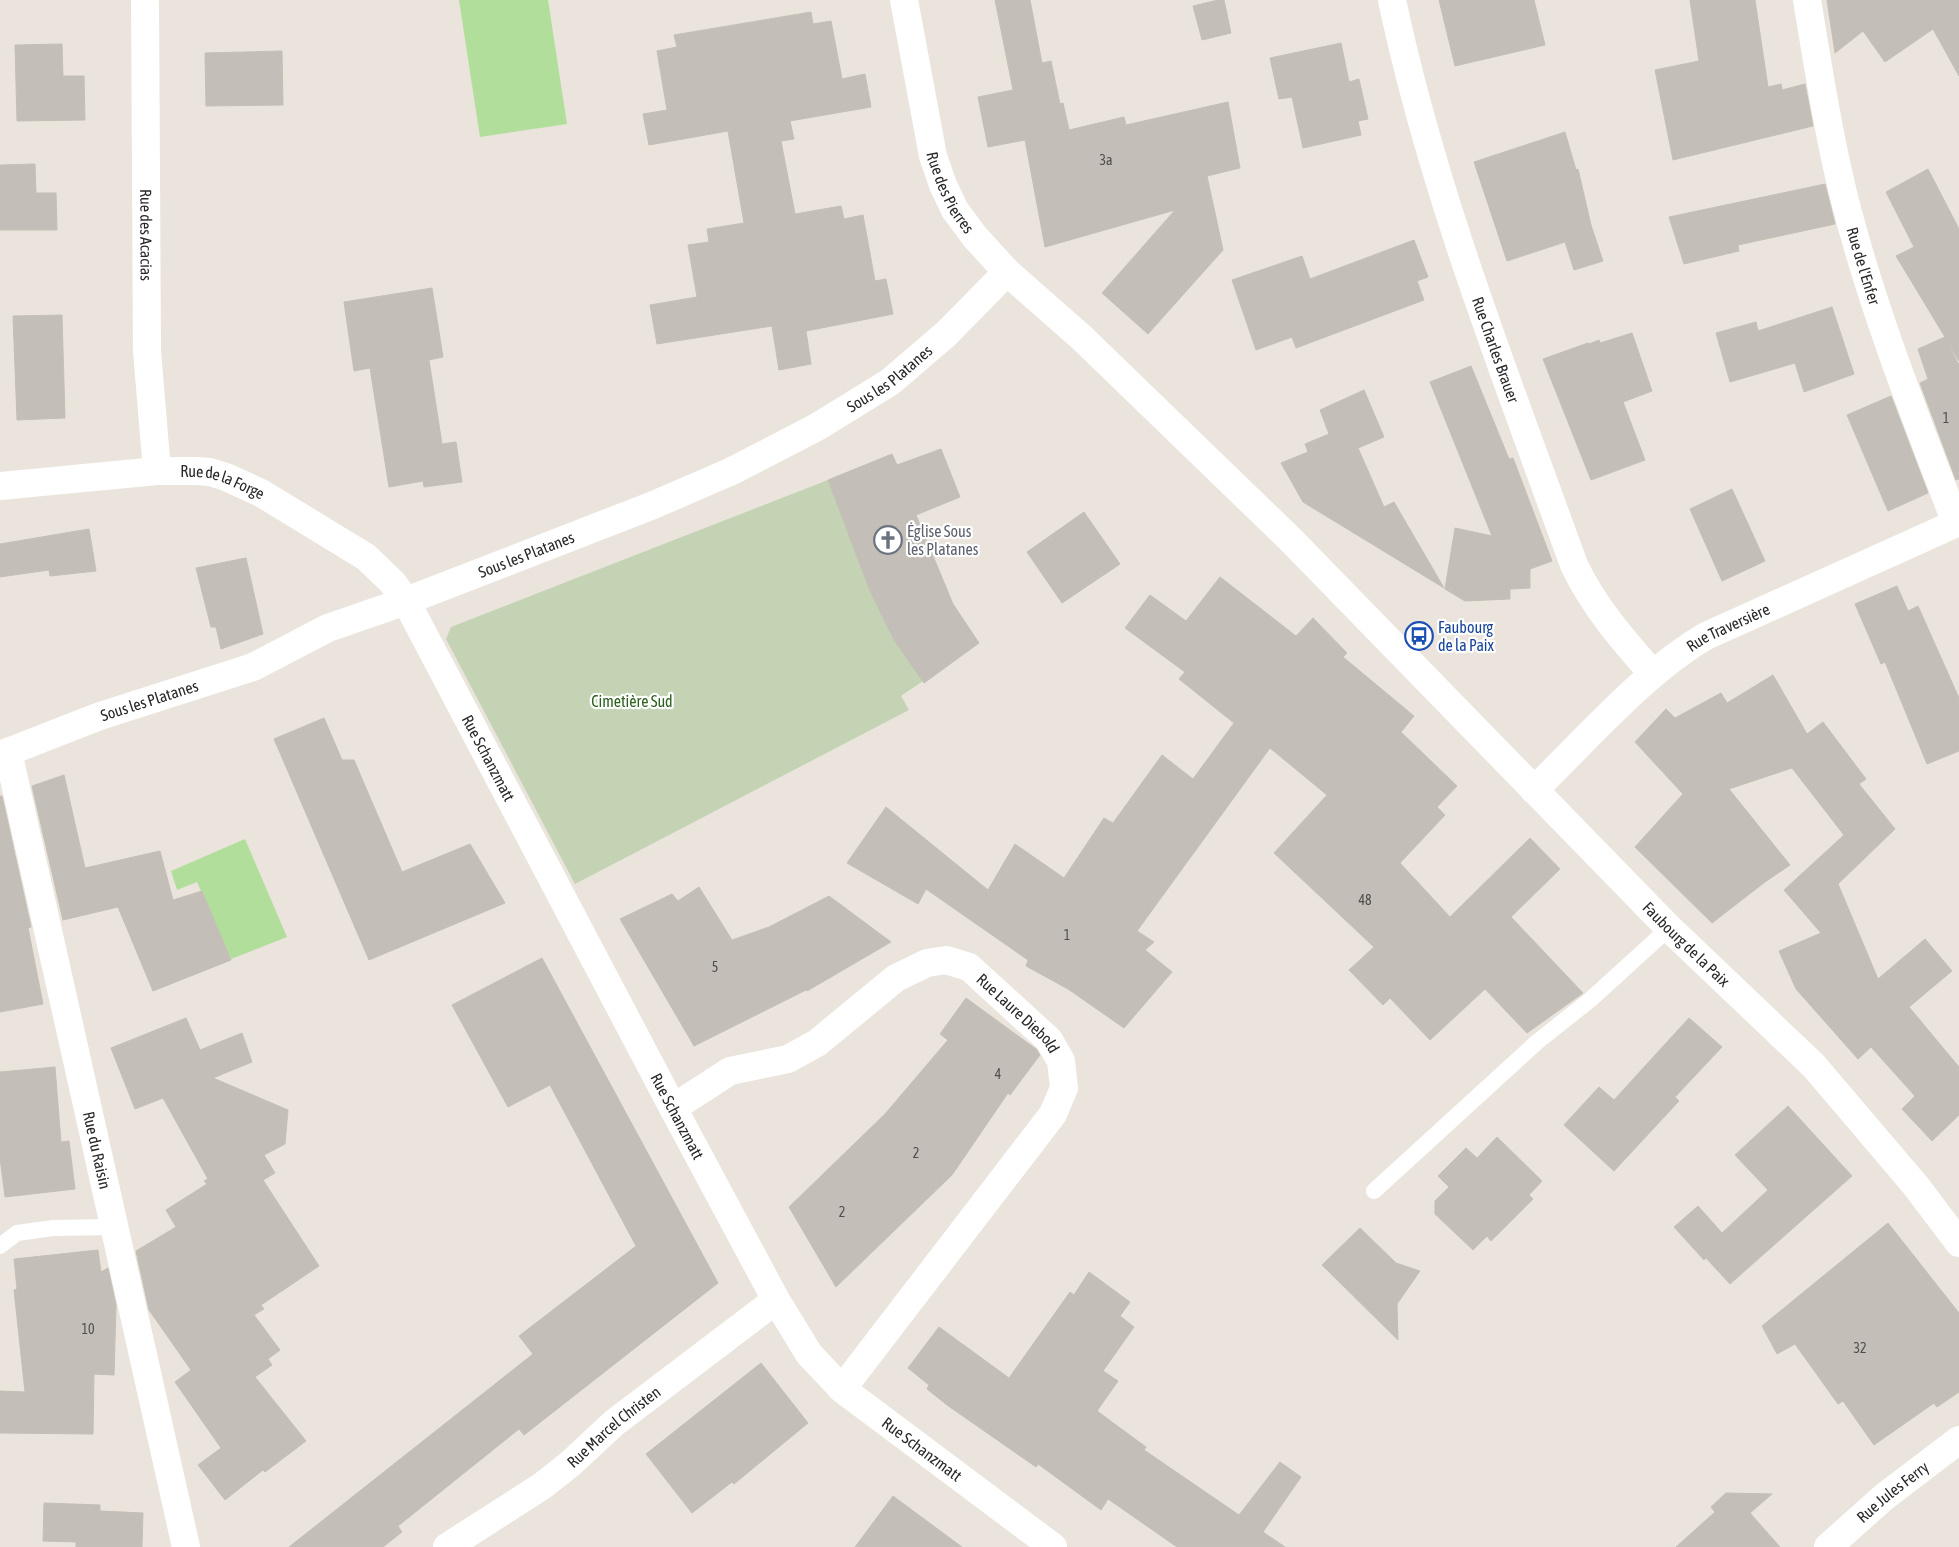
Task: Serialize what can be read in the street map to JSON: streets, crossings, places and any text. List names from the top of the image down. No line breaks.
{"streets":{"street":["Rue des Pierres","Rue des Acacias","Rue de l'Enfer","Rue Charles Brauer","Sous les Platanes","Rue de la Forge","Rue Traversière","Rue Schanzmatt","Faubourg de la Paix","Rue Laure Diebold","Rue du Raisin","Rue Marcel Christen","Rue Jules Ferry"]},"crossings":[["Rue des Pierres","Sous les Platanes"],["Rue des Pierres","Faubourg de la Paix"],["Rue des Acacias","Rue de la Forge"],["Rue de l'Enfer","Rue Traversière"],["Rue Charles Brauer","Rue Traversière"],["Sous les Platanes","Rue de la Forge"],["Sous les Platanes","Rue Schanzmatt"],["Sous les Platanes","Rue du Raisin"],["Rue de la Forge","Rue Schanzmatt"],["Rue Traversière","Faubourg de la Paix"],["Rue Schanzmatt","Rue Laure Diebold"],["Rue Schanzmatt","Rue Marcel Christen"]],"parks":["Cimetière Sud"],"places":{"church":["Église Sous les Platanes"],"bus stop":["Faubourg de la Paix"]},"house_numbers":["3a","1","48","1","5","4","2","2","10","32"]}
